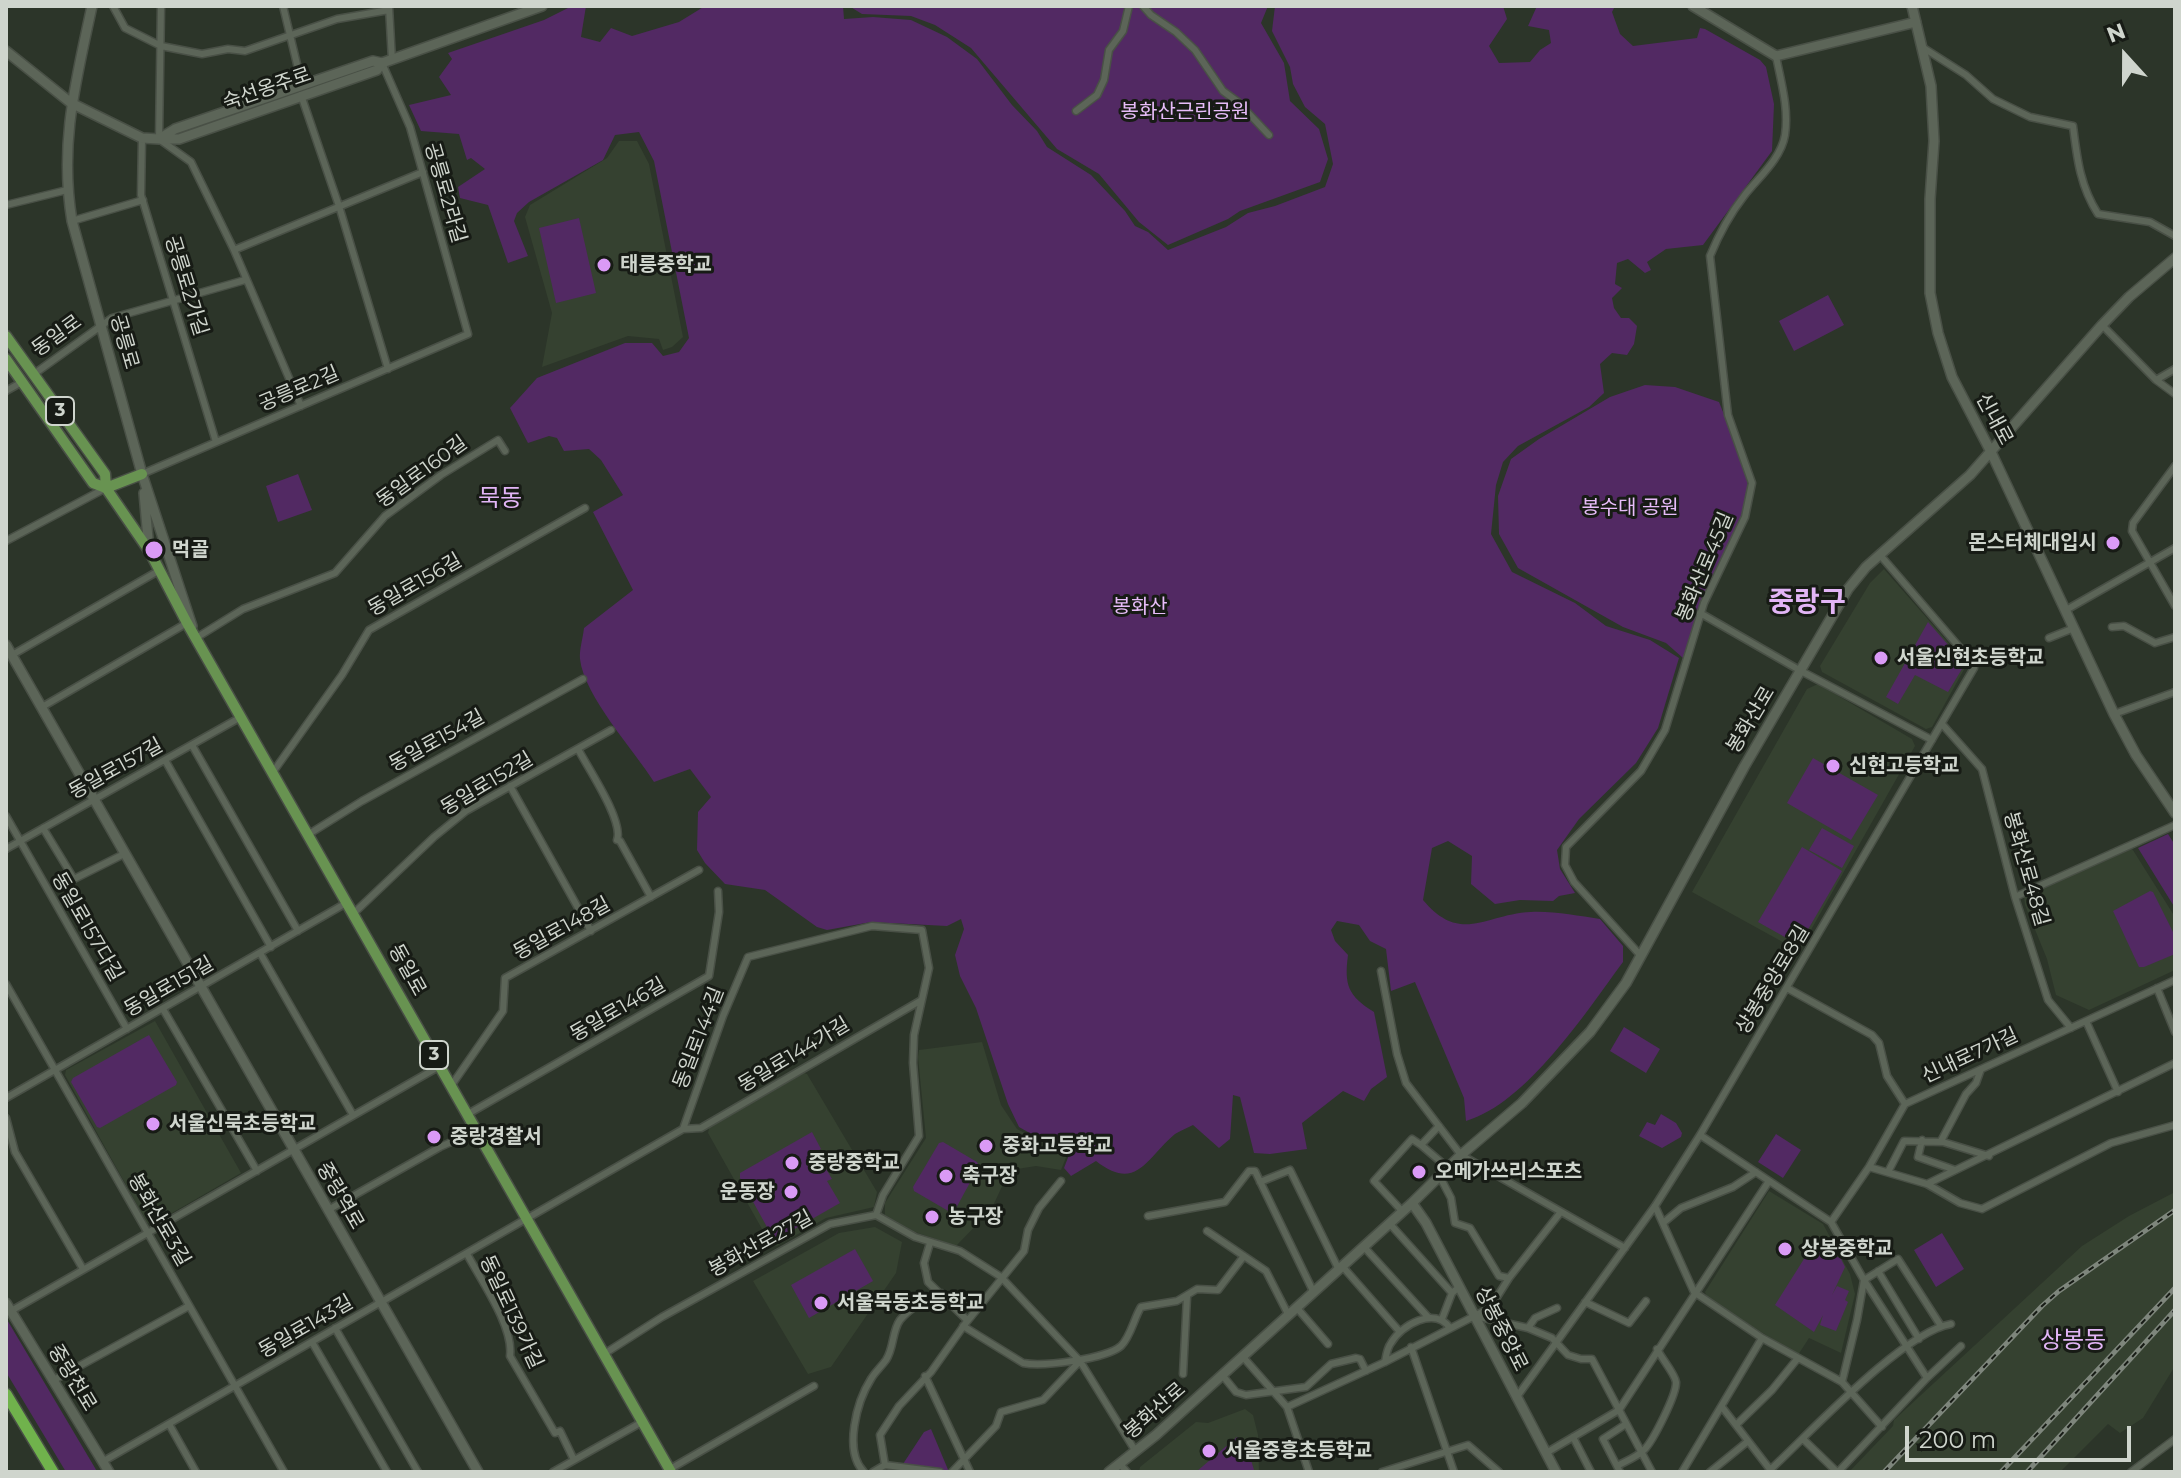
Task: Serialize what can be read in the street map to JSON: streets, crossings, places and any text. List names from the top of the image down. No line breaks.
{"streets":{"main road":["숙선옹주로","동일로","공릉로","3","신내로","봉화산로","중랑역로","상봉중앙로","중랑천로"],"street":["공릉로2라길","공릉로2가길","공릉로2길","동일로160길","봉화산로45길","동일로156길","동일로154길","동일로157길","동일로152길","봉화산로48길","동일로157다길","동일로148길","상봉중앙로8길","동일로151길","동일로146길","동일로144길","동일로144가길","신내로7가길","봉화산로3길","봉화산로27길","동일로139가길","동일로143길"]},"crossings":[["숙선옹주로","공릉로2라길"],["숙선옹주로","공릉로2가길"],["숙선옹주로","공릉로"],["공릉로2라길","공릉로2길"],["공릉로2가길","동일로"],["공릉로2가길","공릉로2길"],["동일로","공릉로"],["동일로","동일로160길"],["동일로","동일로156길"],["동일로","동일로154길"],["동일로","동일로157길"],["동일로","동일로152길"],["동일로","동일로148길"],["동일로","동일로151길"],["동일로","동일로146길"],["동일로","봉화산로27길"],["동일로","동일로143길"],["공릉로","공릉로2길"],["공릉로","동일로160길"],["신내로","봉화산로"],["봉화산로45길","봉화산로"],["봉화산로","상봉중앙로8길"],["봉화산로","상봉중앙로"],["동일로157길","동일로157다길"],["동일로157길","중랑역로"],["봉화산로48길","상봉중앙로8길"],["봉화산로48길","신내로7가길"],["동일로157다길","동일로151길"],["상봉중앙로8길","상봉중앙로"],["동일로151길","중랑역로"],["동일로151길","봉화산로3길"],["동일로144길","동일로144가길"],["중랑역로","동일로143길"],["봉화산로3길","동일로143길"],["동일로139가길","동일로143길"],["동일로143길","중랑천로"]],"districts":["묵동","중랑구","상봉동"],"parks":["봉화산근린공원","봉수대 공원","봉화산"],"places":["태릉중학교","몬스터체대입시","먹골","서울신현초등학교","신현고등학교","서울신묵초등학교","중랑경찰서","중화고등학교","중랑중학교","오메가쓰리스포츠","축구장","운동장","농구장","상봉중학교","서울묵동초등학교","서울중흥초등학교"],"scale_bar":"200 m","north":"top"}
